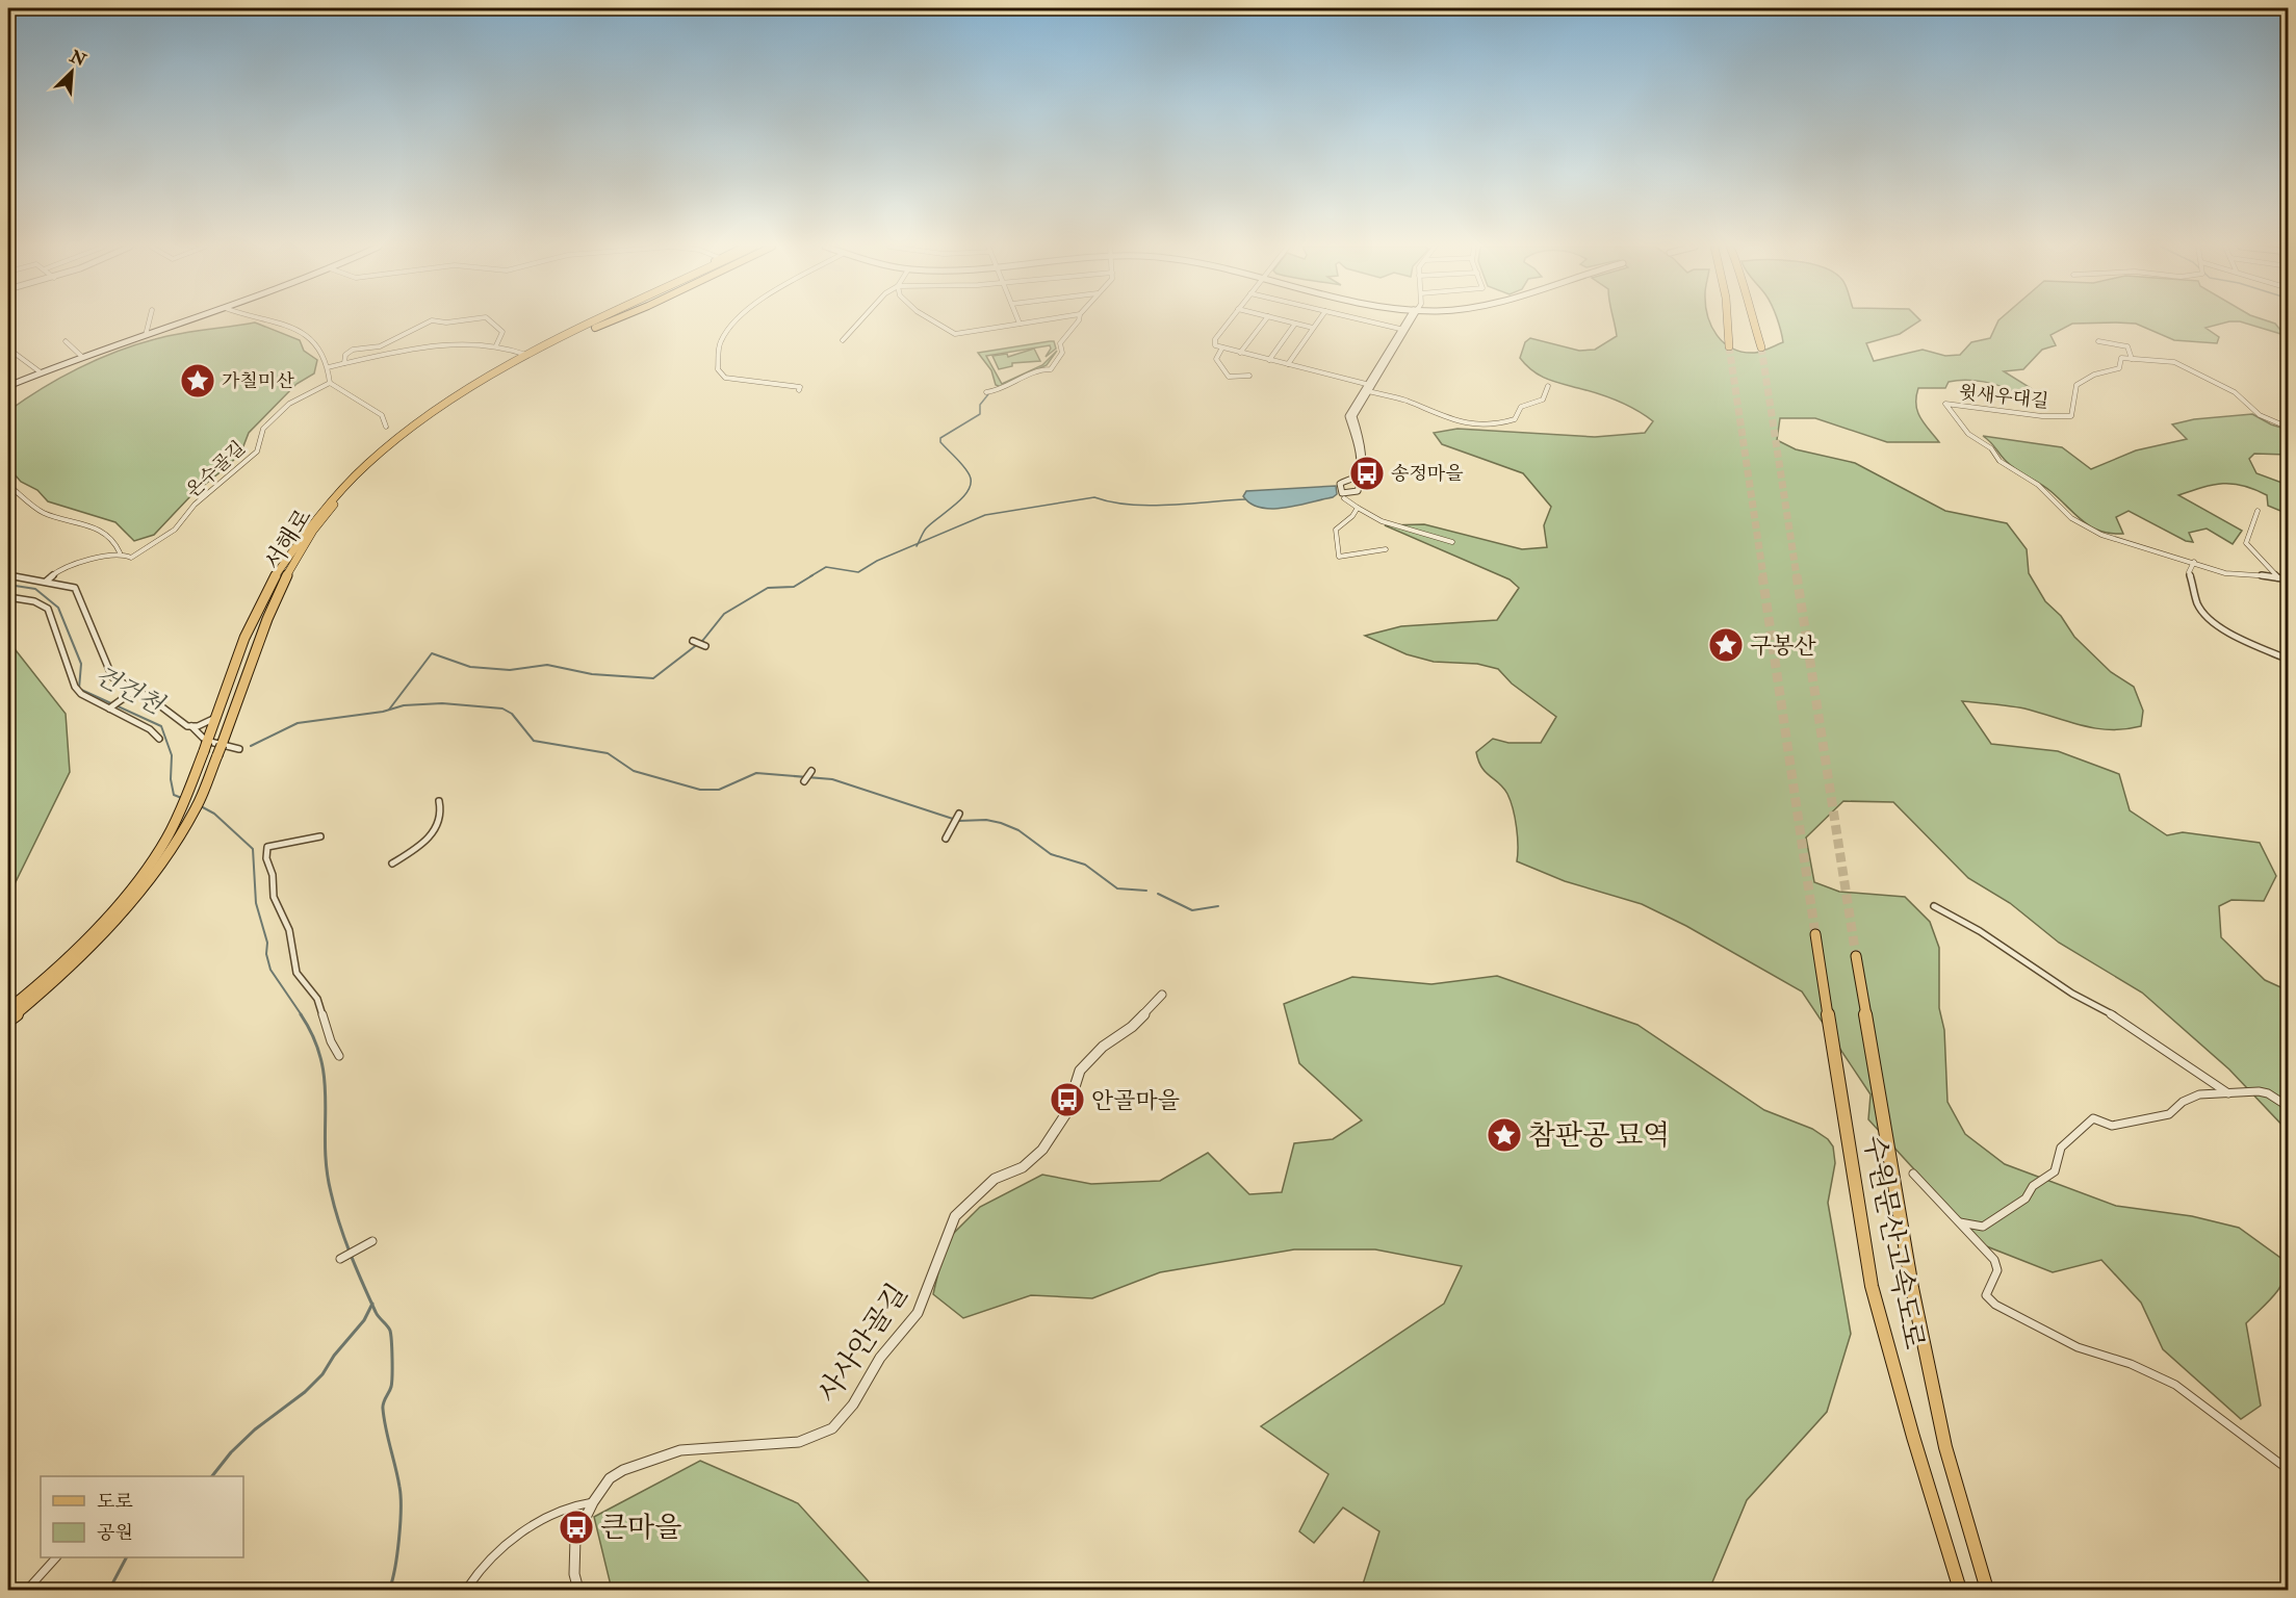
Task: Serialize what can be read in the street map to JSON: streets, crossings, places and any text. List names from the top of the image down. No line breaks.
{"streets":{"highway":["서해로","수원문산고속도로"],"street":["윗새우대길","온수골길","사사안골길"]},"water":["건건천"],"places":{"place":["가칠미산","구봉산","참판공 묘역"],"bus stop":["송정마을","안골마을","큰마을"]},"legend":["도로","공원"],"north":"top right"}
